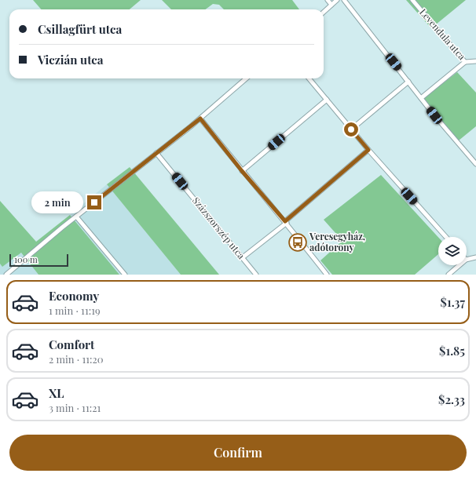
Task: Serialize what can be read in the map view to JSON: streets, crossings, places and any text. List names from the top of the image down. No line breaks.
{"streets":{"street":["Levendula utca","Százszorszép utca"]},"places":{"bus stop":["Veresegyház, adótorony"]},"scale_bar":"100 m","page":{"banner":["Csillagfürt utca","Viczián utca"],"bubble":"2 min","scale":"100 m","list":[{"name":"Economy","note":"1 min · 11:19","value":"$1.37"},{"name":"Comfort","note":"2 min · 11:20","value":"$1.85"},{"name":"XL","note":"3 min · 11:21","value":"$2.33"}],"buttons":"Confirm"}}
